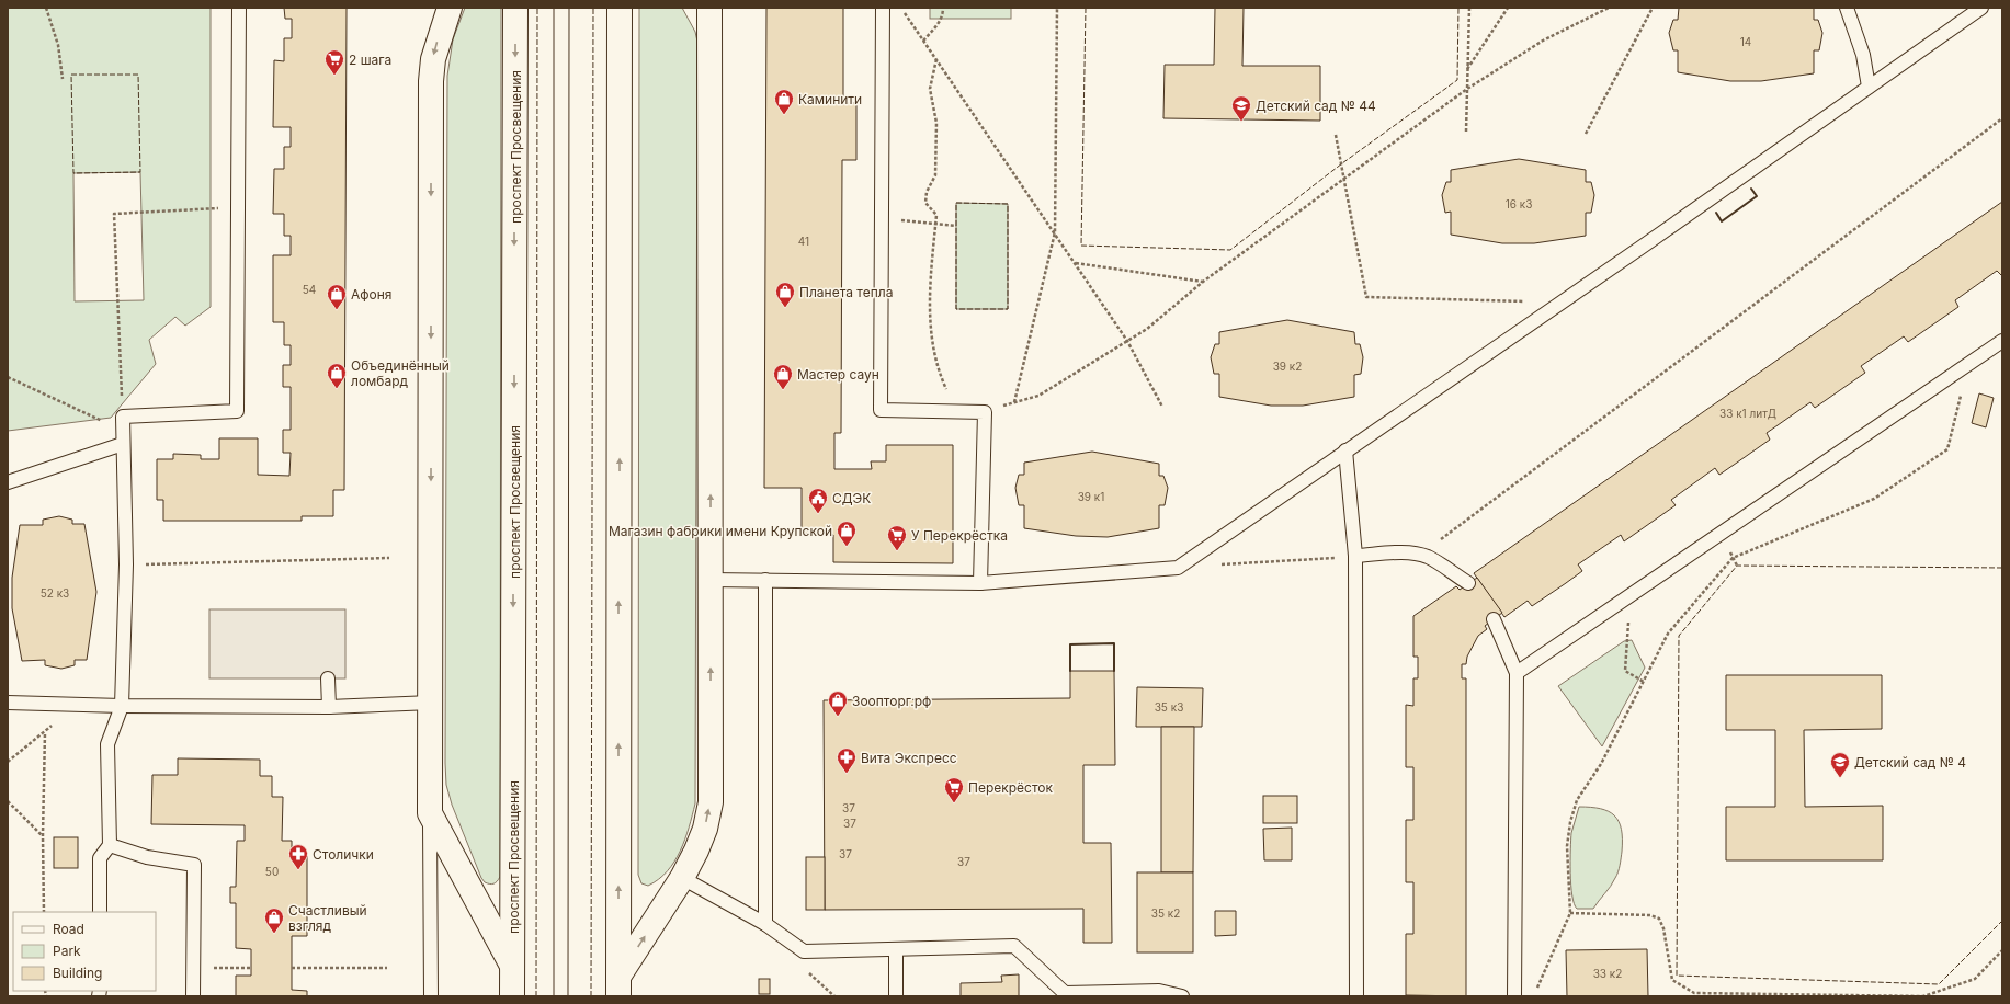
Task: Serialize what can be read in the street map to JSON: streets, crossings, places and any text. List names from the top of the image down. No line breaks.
{"streets":{"street":["проспект Просвещения"]},"places":{"supermarket":["2 шага","У Перекрёстка","Перекрёсток"],"shop":["Каминити","Планета тепла","Афоня","Объединённый ломбард","Мастер саун","Магазин фабрики имени Крупской","Зоопторг.рф","Счастливый взгляд"],"school or university":["Детский сад № 44","Детский сад № 4"],"public building":["СДЭК"],"pharmacy":["Вита Экспресс","Столички"]},"house_numbers":["14","16 к3","41","54","39 к2","33 к1 литД","39 к1","52 к3","35 к3","37","37","37","37","50","35 к2","33 к2"],"legend":["Road","Park","Building"]}
